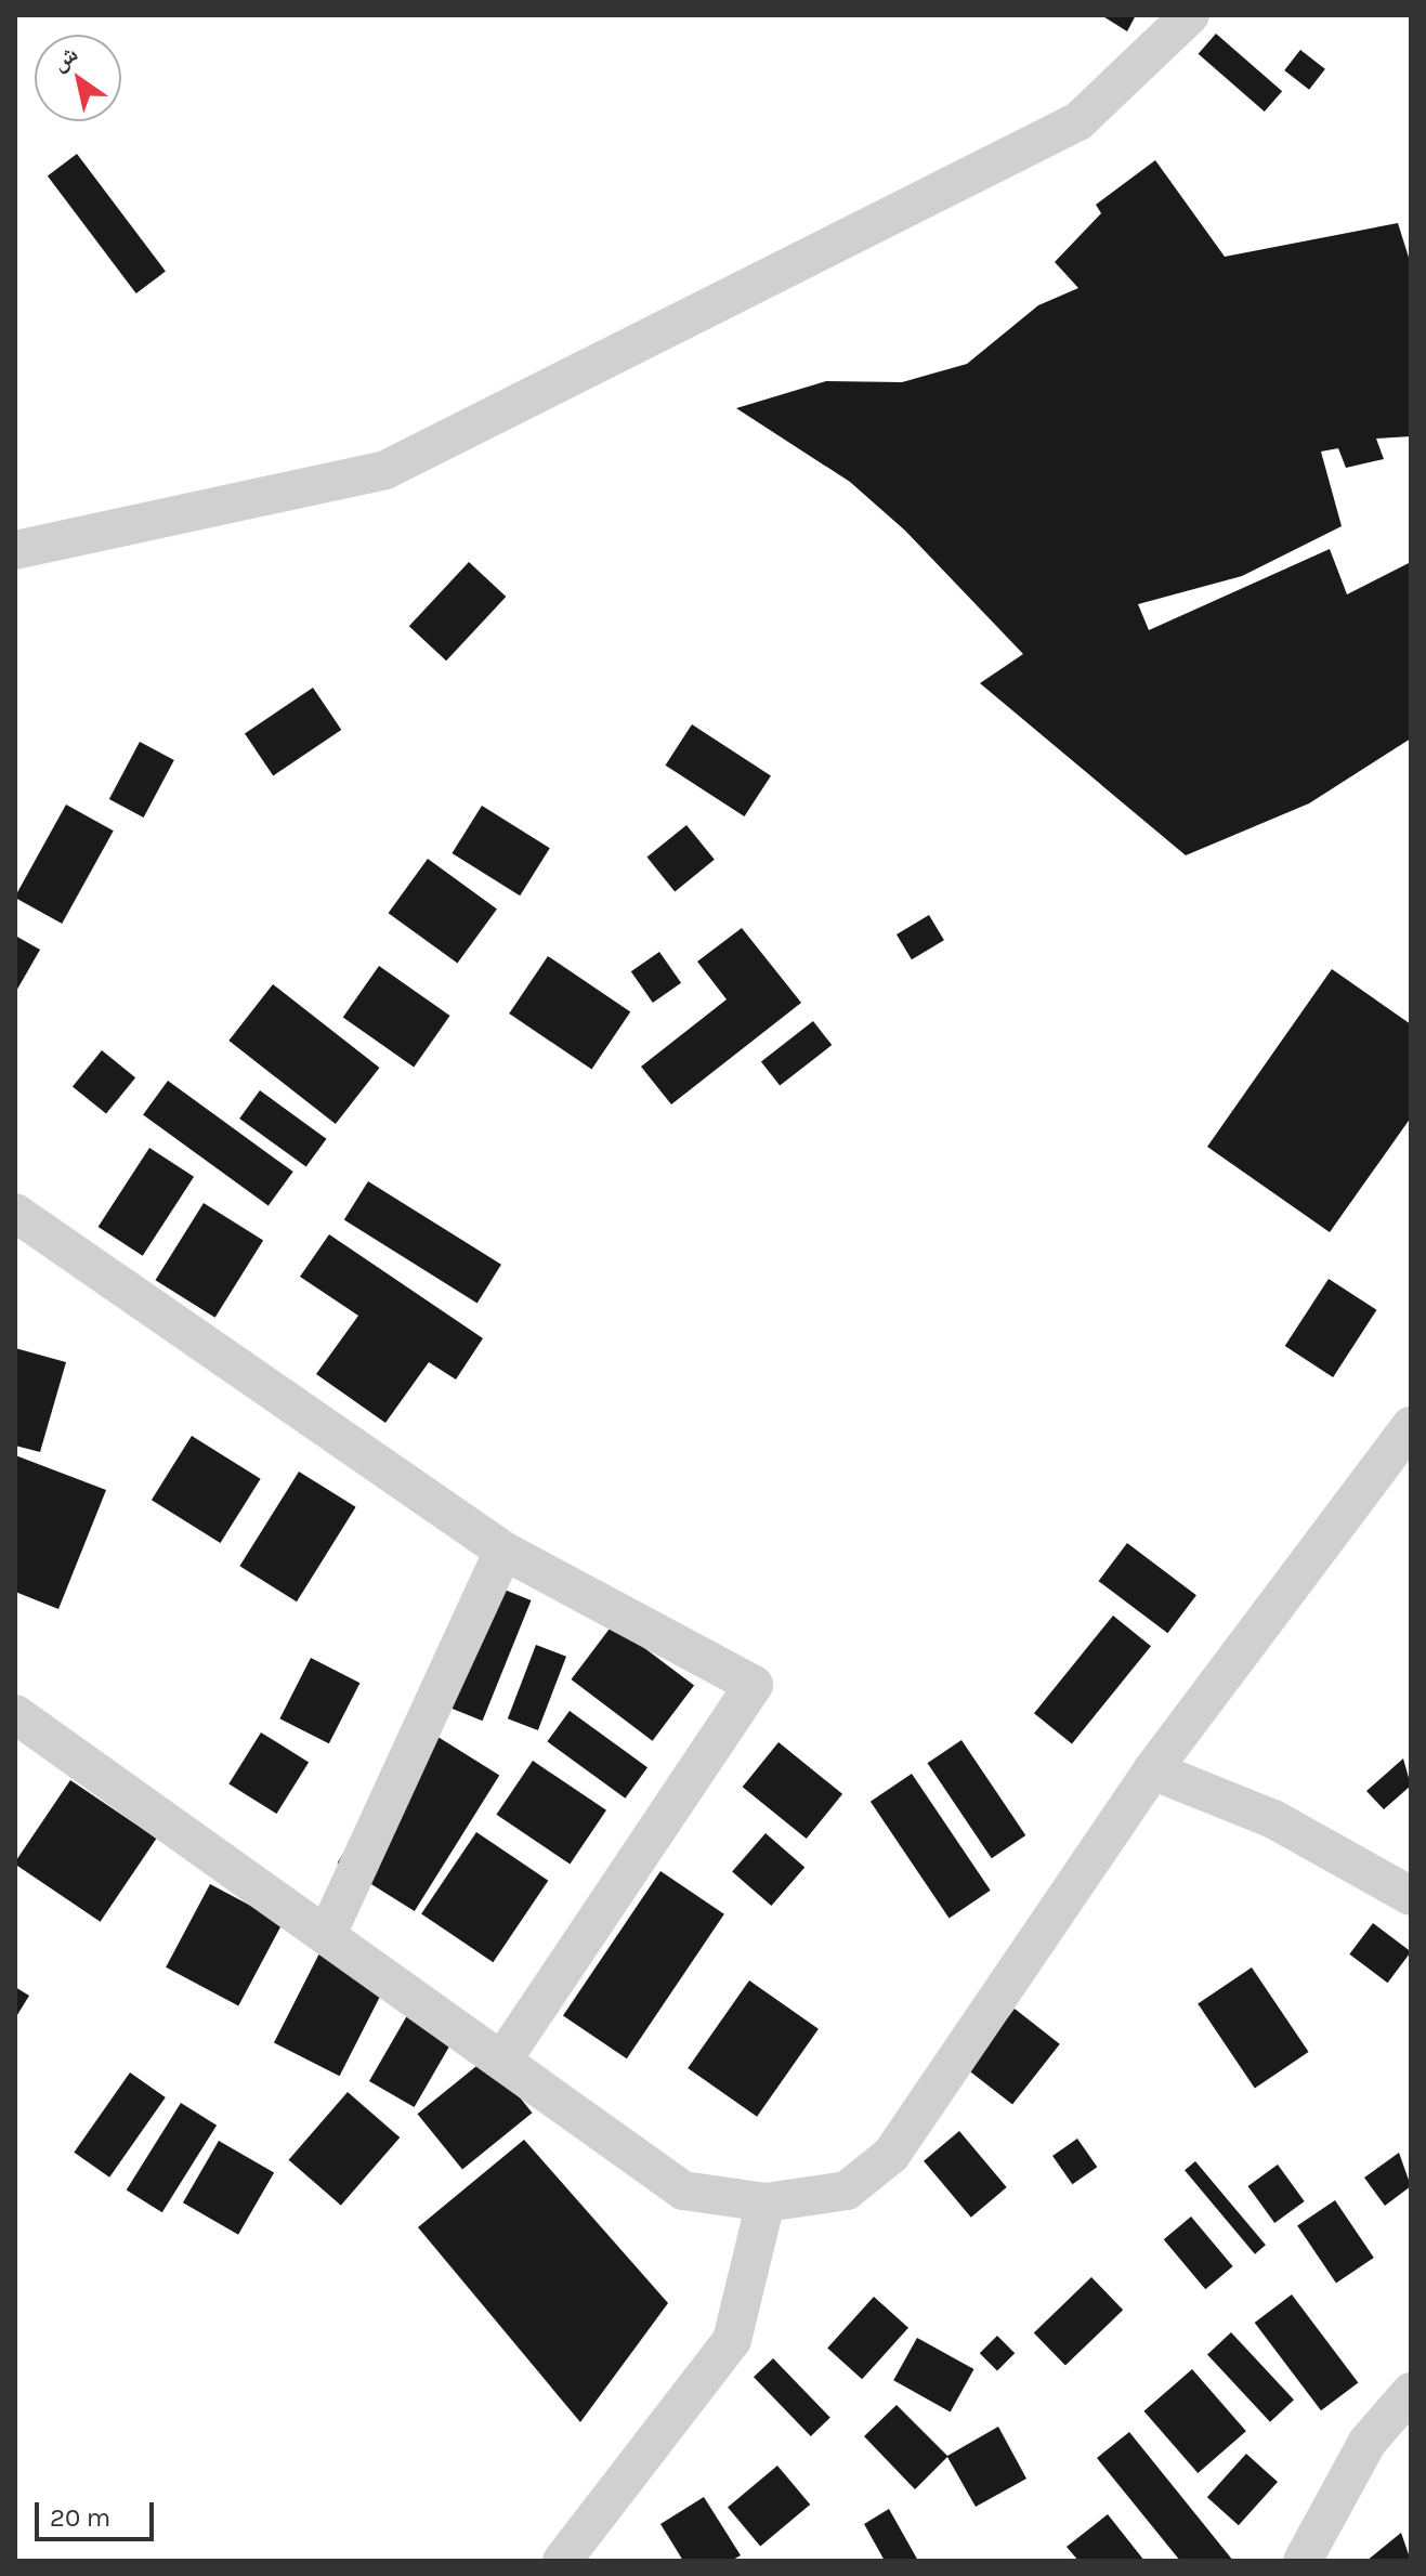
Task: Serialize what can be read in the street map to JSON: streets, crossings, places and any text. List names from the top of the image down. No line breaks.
{"scale_bar":"20 m","north":"top left"}
